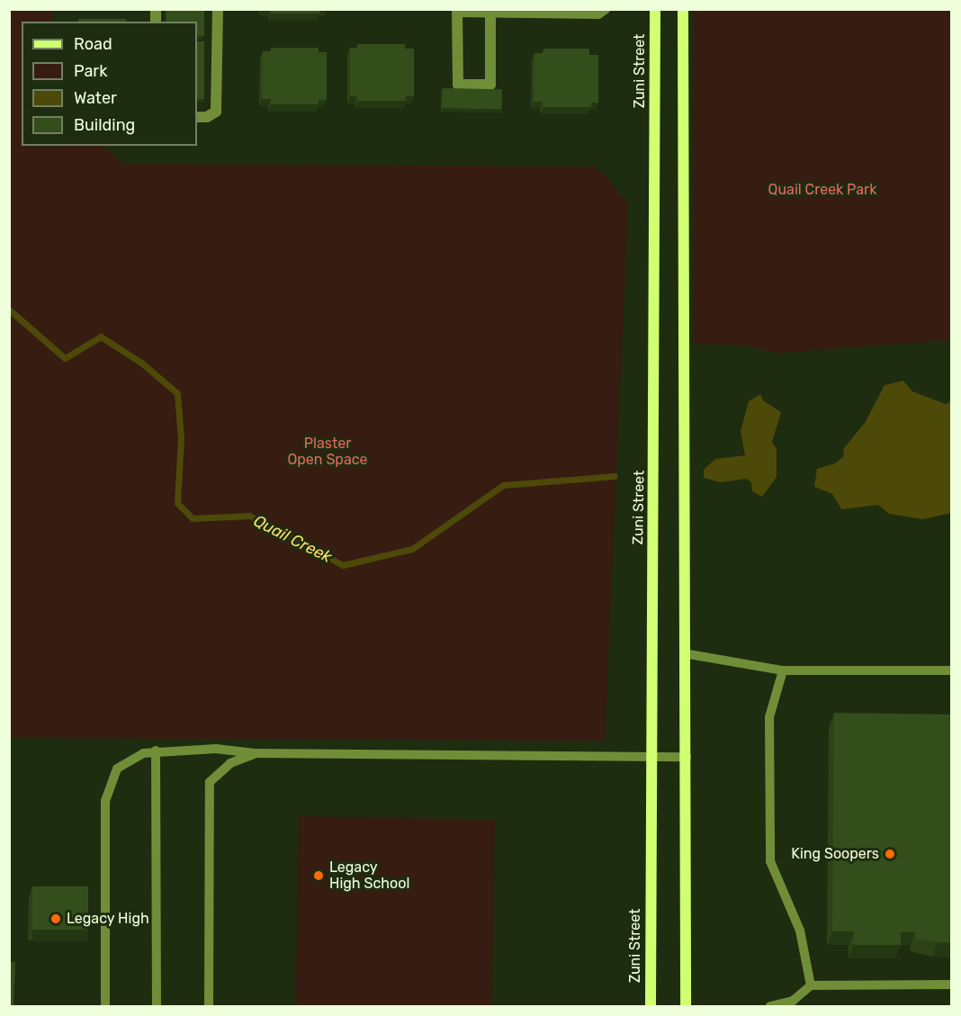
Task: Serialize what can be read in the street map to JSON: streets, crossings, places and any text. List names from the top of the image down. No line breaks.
{"streets":{"main road":["Zuni Street"]},"water":["Quail Creek"],"parks":["Quail Creek Park","Plaster Open Space"],"places":["King Soopers","Legacy High School","Legacy High"],"legend":["Road","Park","Water","Building"]}
